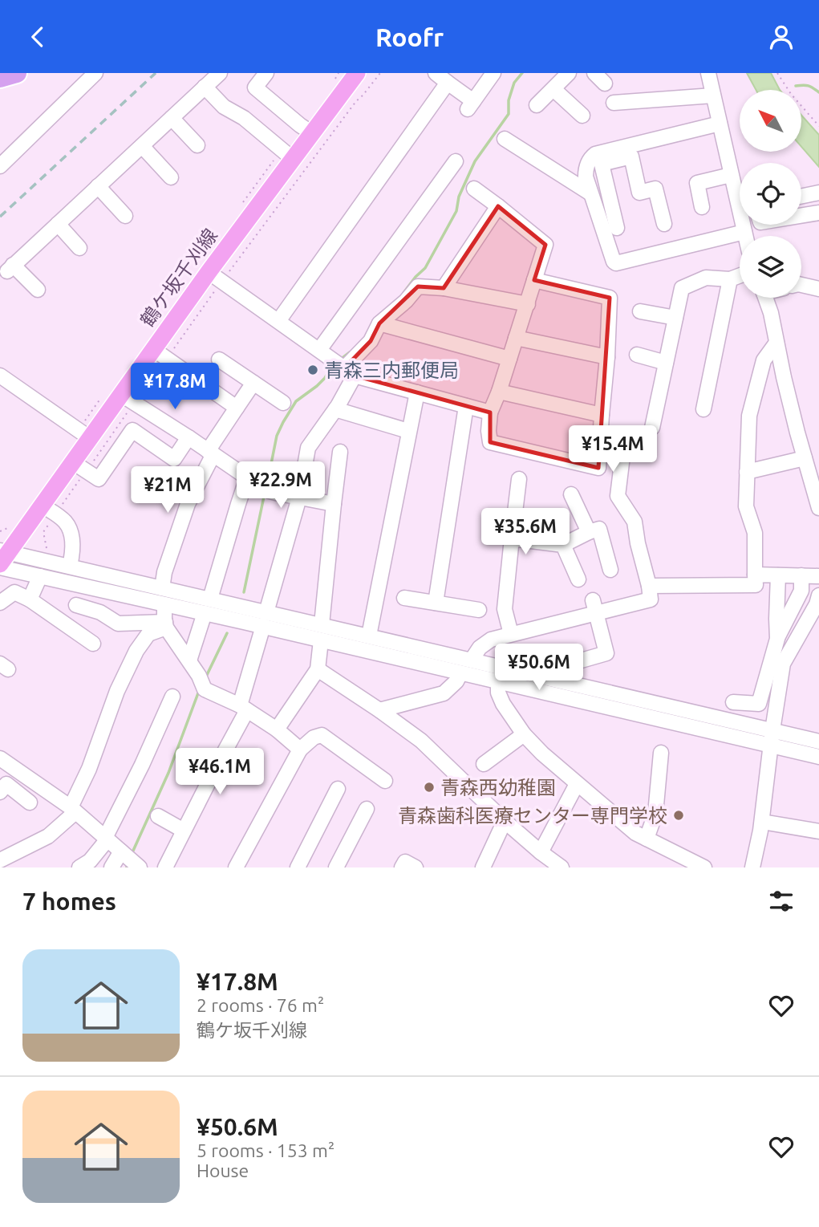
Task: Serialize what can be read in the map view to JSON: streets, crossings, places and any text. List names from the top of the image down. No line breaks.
{"streets":{"main road":["鶴ケ坂千刈線"]},"places":["青森三内郵便局","青森西幼稚園","青森歯科医療センター専門学校"],"north":"top left","page":{"header":"Roofr","price":["¥17.8M","¥15.4M","¥22.9M","¥21M","¥35.6M","¥50.6M","¥46.1M"],"heading":"7 homes","list":[{"name":"¥17.8M","note":"2 rooms · 76 m² · 鶴ケ坂千刈線"},{"name":"¥50.6M","note":"5 rooms · 153 m² · House"}]}}
